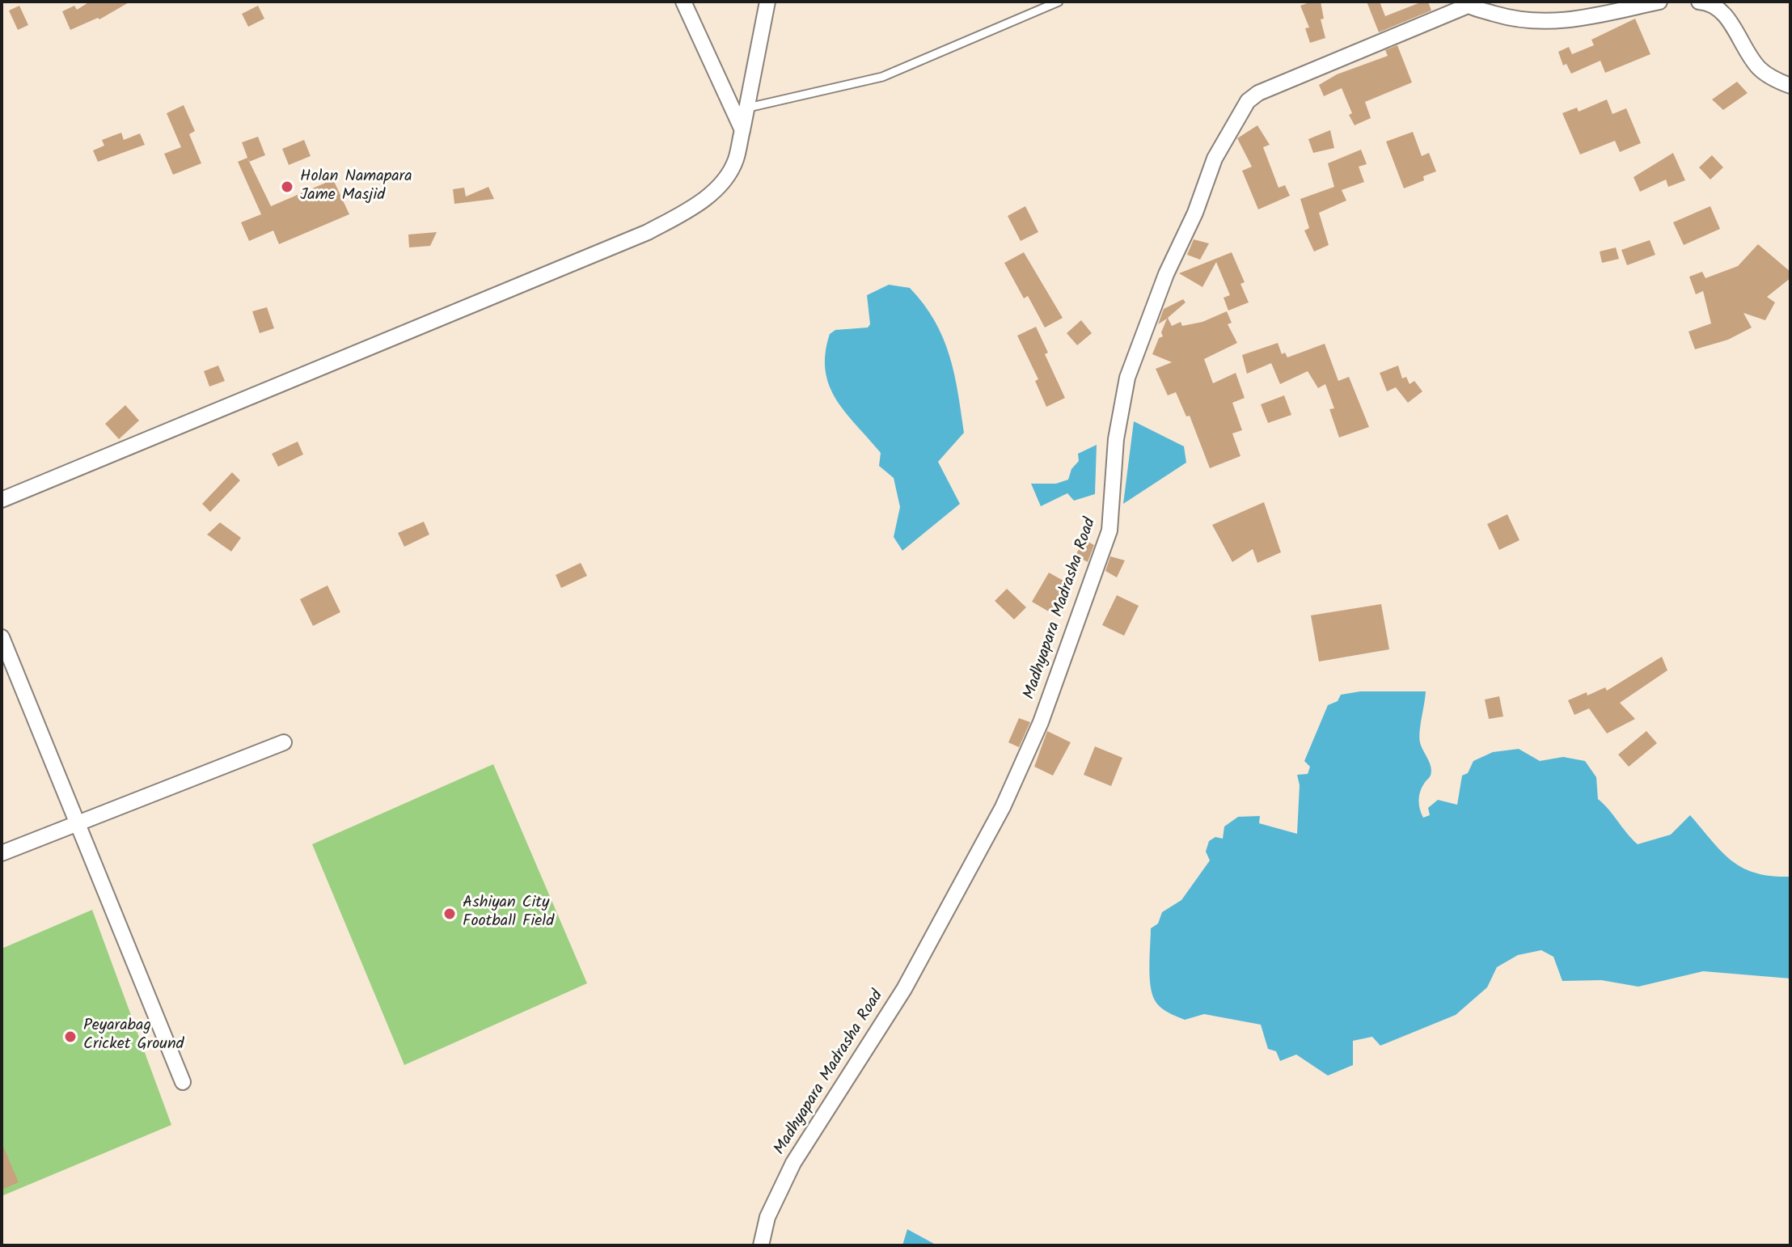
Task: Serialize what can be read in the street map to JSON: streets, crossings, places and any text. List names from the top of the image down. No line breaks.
{"streets":{"street":["Madhyapara Madrasha Road"]},"places":["Holan Namapara Jame Masjid","Ashiyan City Football Field","Peyarabag Cricket Ground"]}
